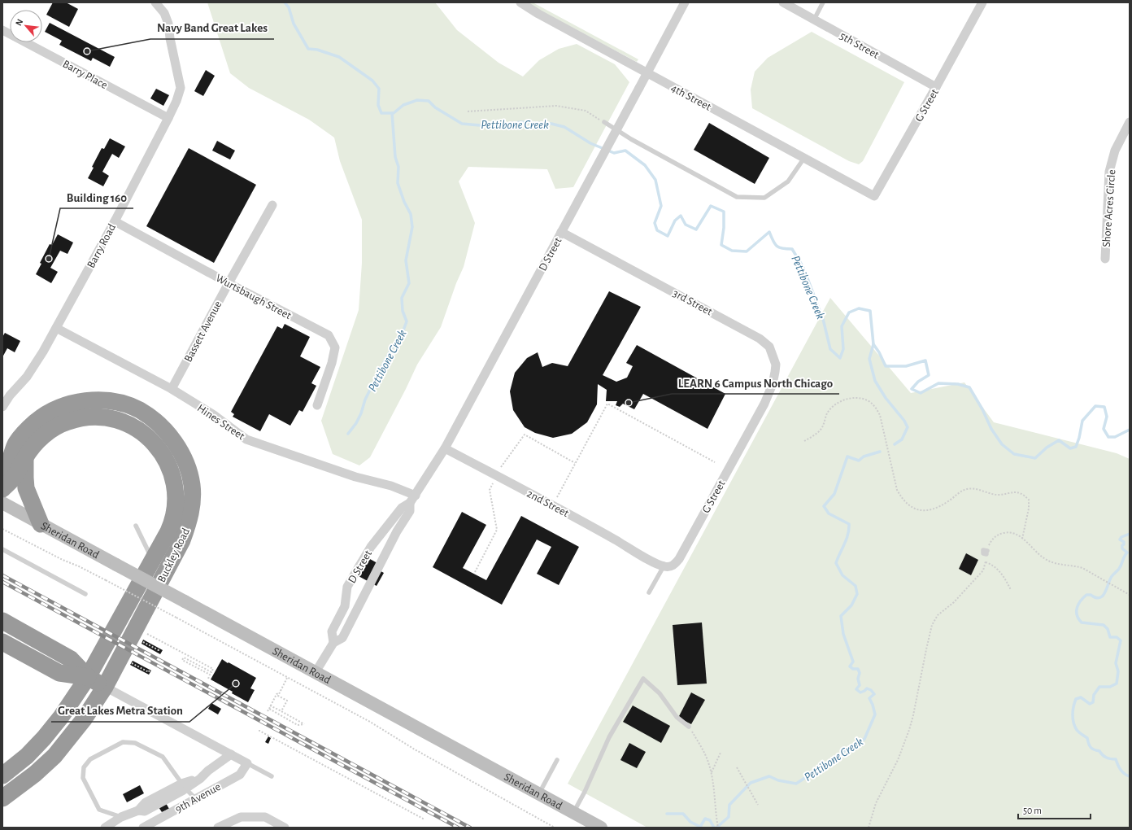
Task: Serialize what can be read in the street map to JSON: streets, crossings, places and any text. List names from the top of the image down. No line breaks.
{"streets":{"highway":["Buckley Road"],"main road":["Sheridan Road"],"street":["5th Street","Barry Place","4th Street","G Street","Shore Acres Circle","Barry Road","D Street","Wurtsbaugh Street","3rd Street","Bassett Avenue","Hines Street","2nd Street","9th Avenue"]},"crossings":[["5th Street","G Street"],["Barry Place","Barry Road"],["4th Street","G Street"],["4th Street","D Street"],["G Street","3rd Street"],["G Street","2nd Street"],["Barry Road","Wurtsbaugh Street"],["Barry Road","Hines Street"],["D Street","3rd Street"],["D Street","Hines Street"],["D Street","2nd Street"],["D Street","Sheridan Road"],["Wurtsbaugh Street","Bassett Avenue"],["Bassett Avenue","Hines Street"]],"water":["Pettibone Creek"],"places":["Navy Band Great Lakes","Building 160","LEARN 6 Campus North Chicago","Great Lakes Metra Station"],"scale_bar":"50 m","north":"top left"}
